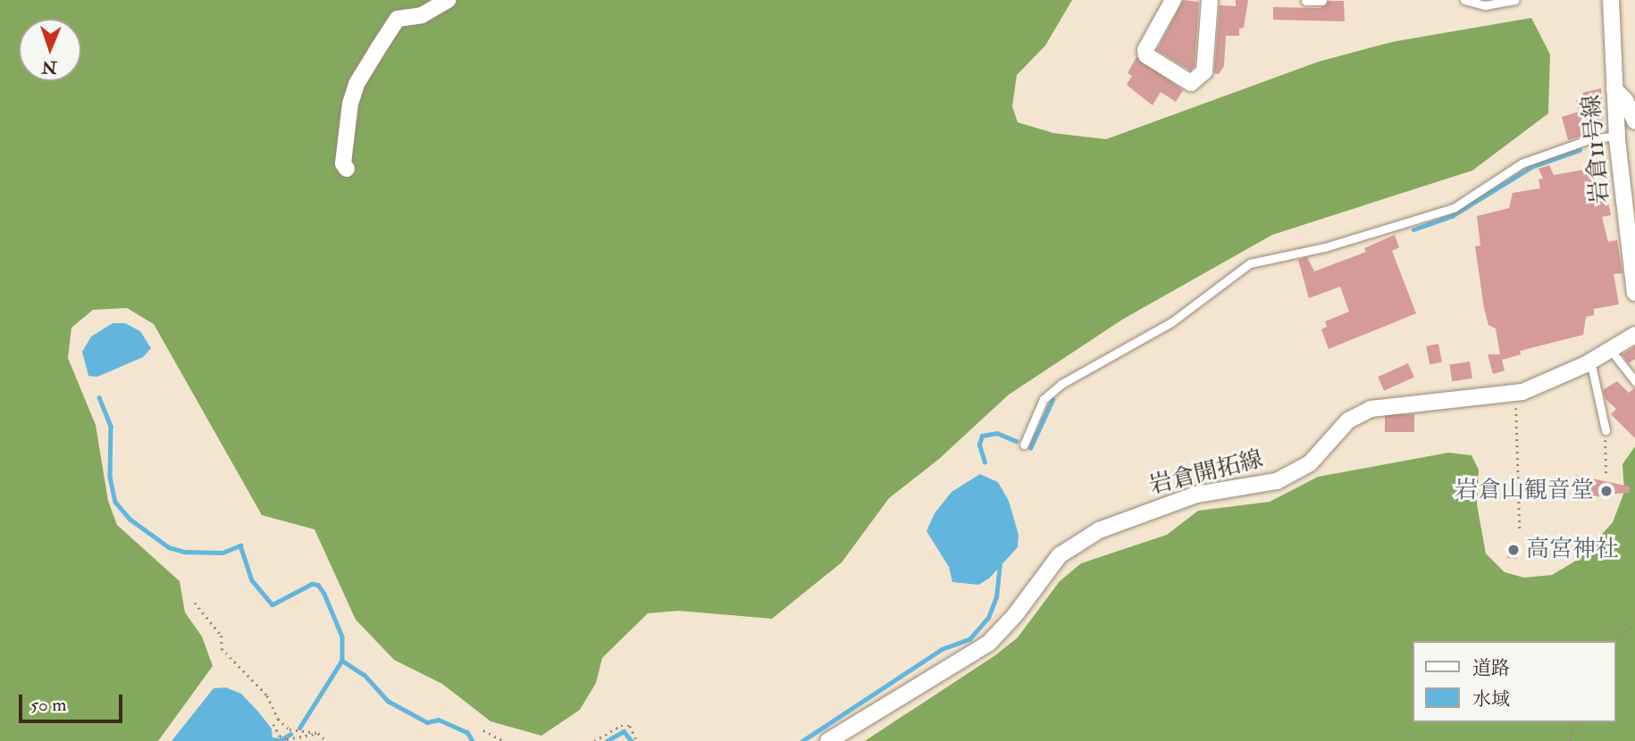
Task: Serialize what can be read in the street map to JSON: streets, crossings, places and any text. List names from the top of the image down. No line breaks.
{"streets":{"street":["岩倉11号線","岩倉開拓線"]},"places":["岩倉山観音堂","高宮神社"],"legend":["道路","水域"],"scale_bar":"50 m","north":"bottom"}
